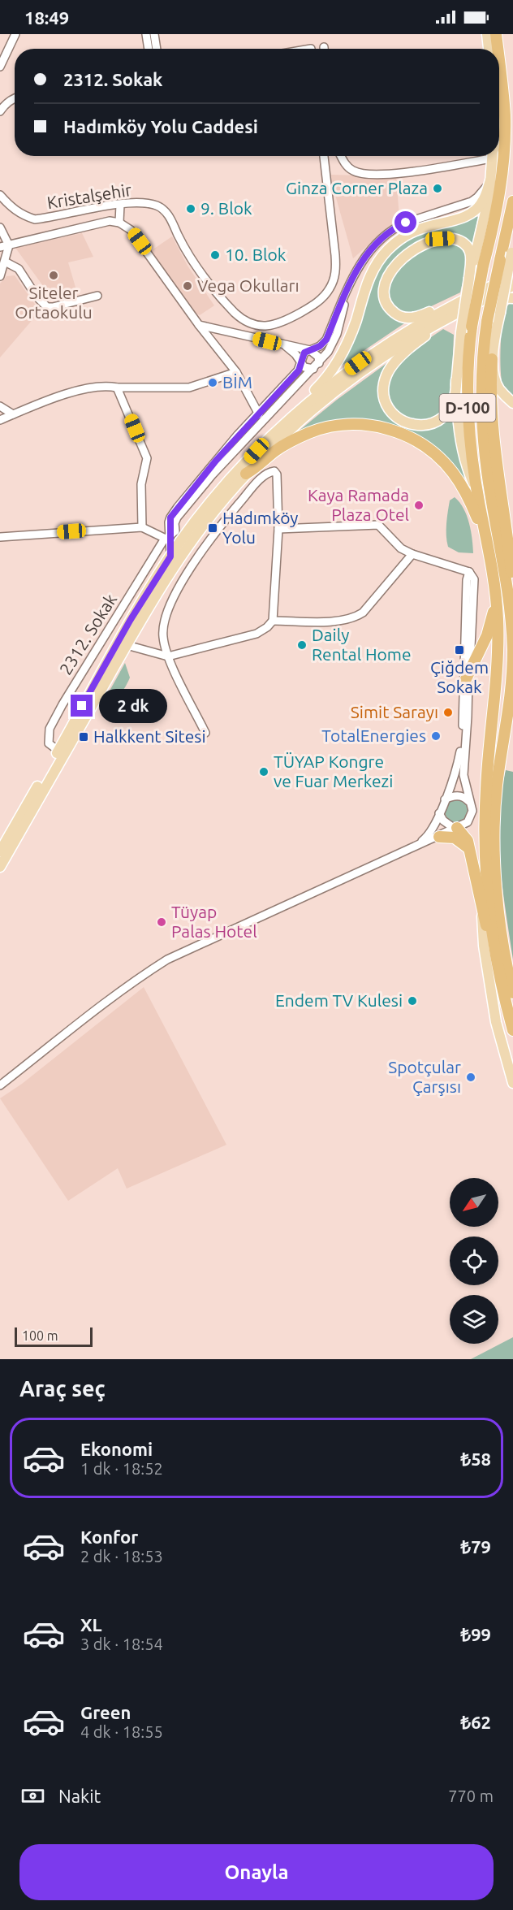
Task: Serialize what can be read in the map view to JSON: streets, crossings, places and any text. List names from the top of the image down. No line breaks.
{"streets":{"highway":["D-100"],"street":["Kristalşehir","2312. Sokak"]},"places":{"other":["Ginza Corner Plaza","9. Blok","10. Blok","Siteler Ortaokulu","Vega Okulları","BİM","Kaya Ramada Plaza Otel","Daily Rental Home","Simit Sarayı","TotalEnergies","TÜYAP Kongre ve Fuar Merkezi","Tüyap Palas Hotel","Endem TV Kulesi","Spotçular Çarşısı"],"transit":["Hadımköy Yolu","Çiğdem Sokak","Halkkent Sitesi"]},"scale_bar":"100 m","north":"bottom left","page":{"status":"18:49","banner":["2312. Sokak","Hadımköy Yolu Caddesi"],"bubble":"2 dk","scale":"100 m","heading":"Araç seç","list":[{"name":"Ekonomi","note":"1 dk · 18:52","value":"₺58"},{"name":"Konfor","note":"2 dk · 18:53","value":"₺79"},{"name":"XL","note":"3 dk · 18:54","value":"₺99"},{"name":"Green","note":"4 dk · 18:55","value":"₺62"}],"pay":["Nakit","770 m"],"buttons":"Onayla"}}
